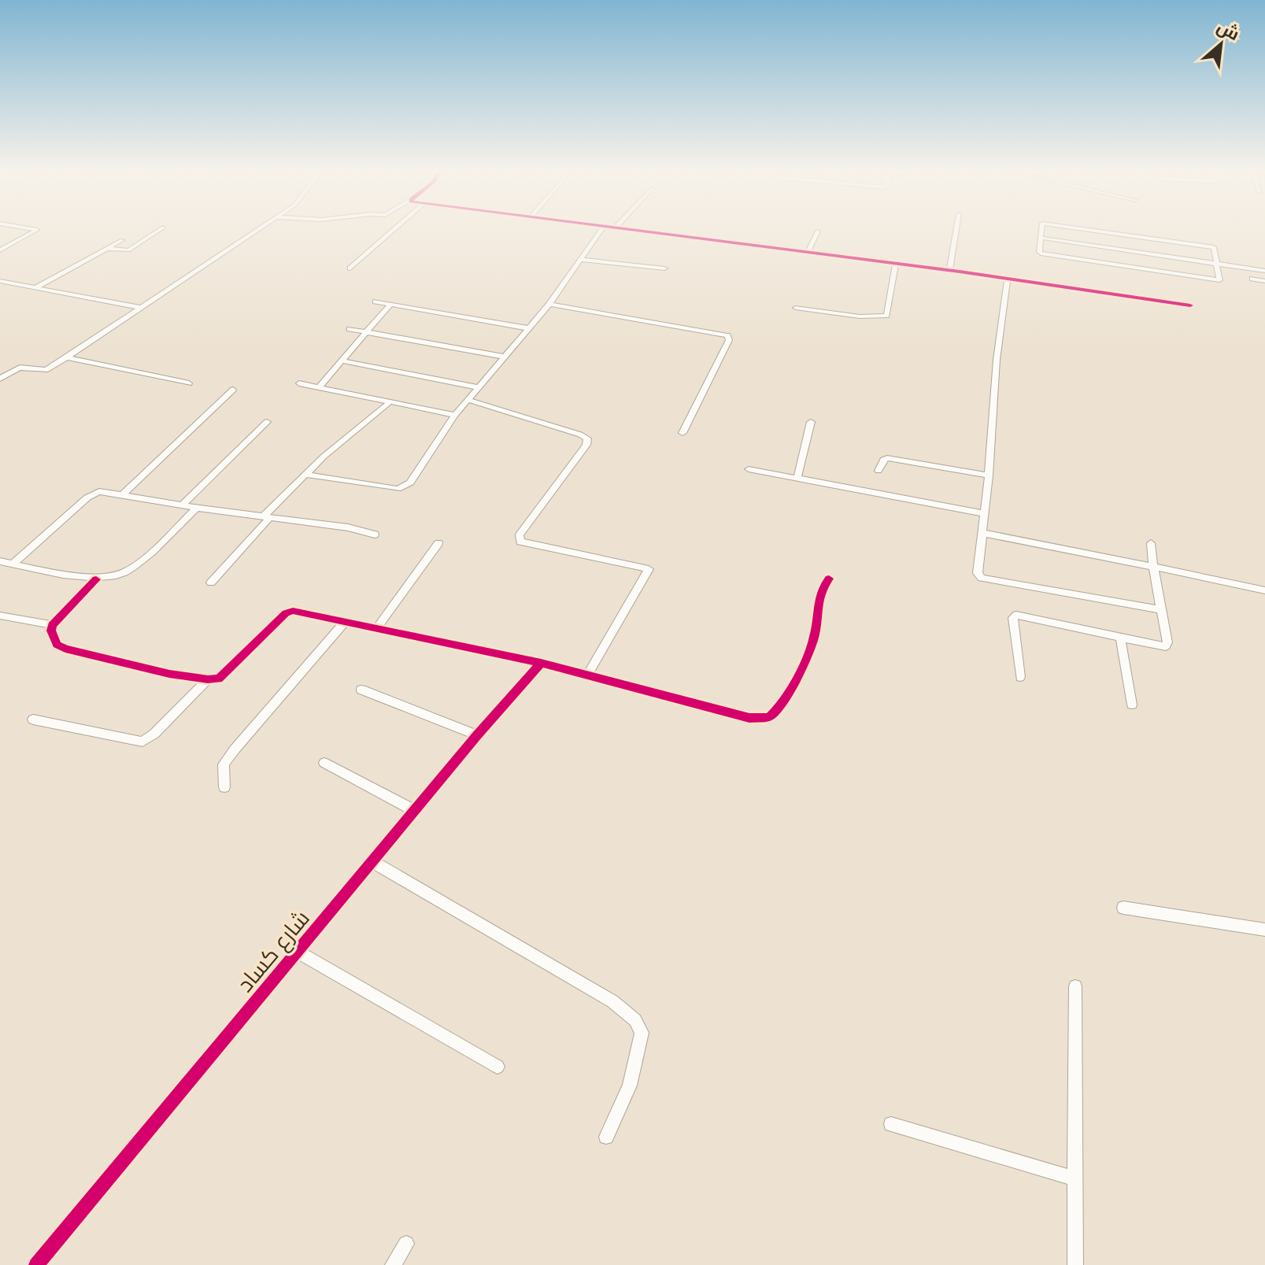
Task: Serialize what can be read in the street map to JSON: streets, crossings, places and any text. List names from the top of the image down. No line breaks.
{"streets":{"street":["شارع كساد"]},"north":"top right"}
